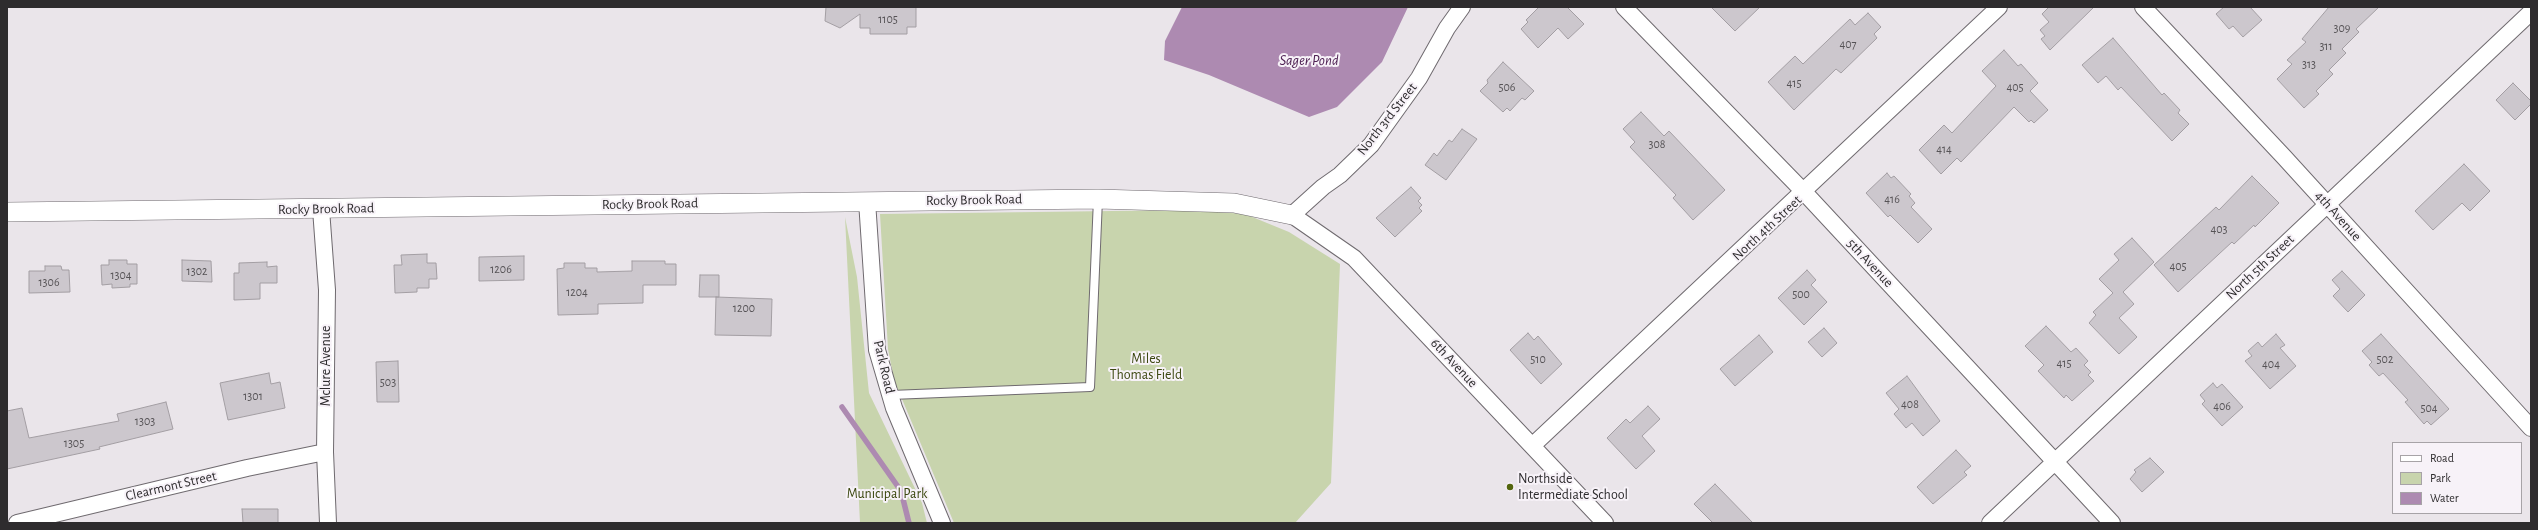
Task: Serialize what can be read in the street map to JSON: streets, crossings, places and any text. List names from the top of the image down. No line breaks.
{"streets":{"street":["North 3rd Street","Rocky Brook Road","4th Avenue","North 4th Street","5th Avenue","North 5th Street","6th Avenue","Mclure Avenue","Park Road","Clearmont Street"]},"crossings":[["North 3rd Street","Rocky Brook Road"],["North 3rd Street","6th Avenue"],["Rocky Brook Road","6th Avenue"],["Rocky Brook Road","Mclure Avenue"],["Rocky Brook Road","Park Road"],["4th Avenue","North 5th Street"],["North 4th Street","5th Avenue"],["North 4th Street","6th Avenue"],["5th Avenue","North 5th Street"],["Mclure Avenue","Clearmont Street"]],"water":["Sager Pond"],"parks":["Miles Thomas Field","Municipal Park"],"places":["Northside Intermediate School"],"house_numbers":["1105","309","407","311","313","415","506","405","308","414","416","403","405","1206","1302","1304","1306","1204","500","1200","510","502","415","404","503","1301","408","406","504","1303","1305"],"legend":["Road","Park","Water"]}
